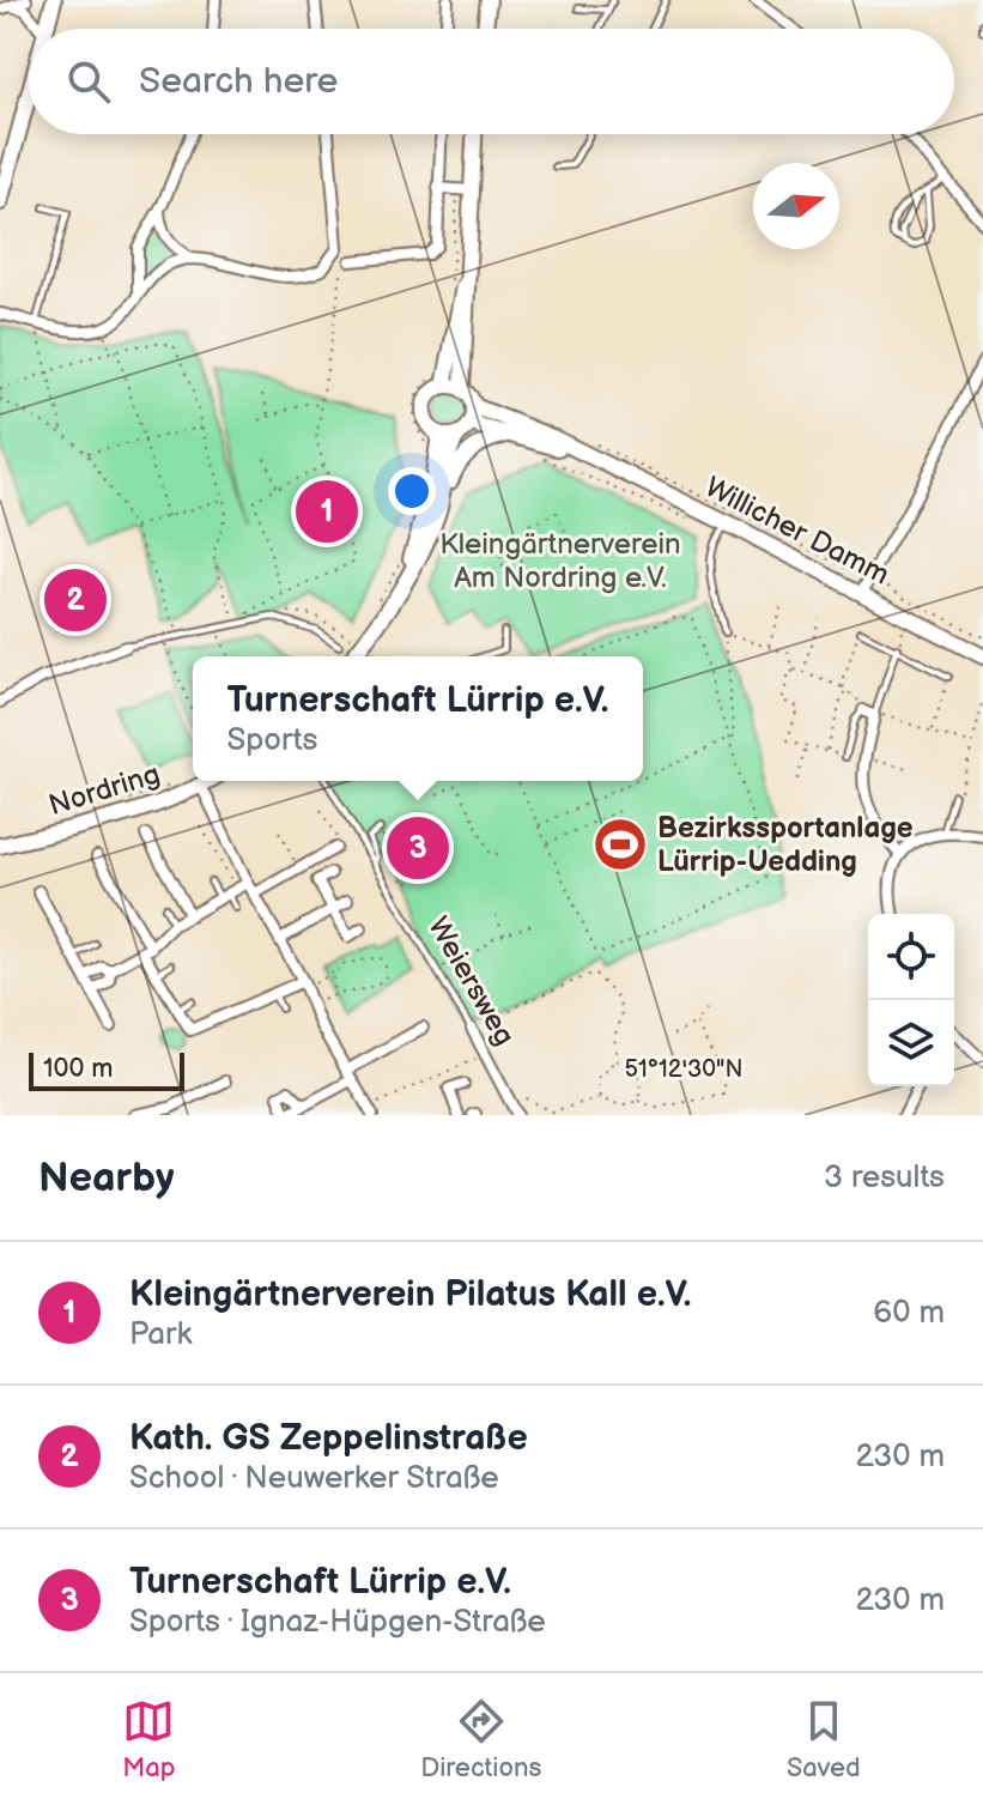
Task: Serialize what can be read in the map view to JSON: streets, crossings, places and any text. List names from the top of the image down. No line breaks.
{"streets":{"main road":["Willicher Damm","Nordring"],"street":["Weiersweg"]},"parks":["Kleingärtnerverein Am Nordring e.V."],"places":{"sports":["Bezirkssportanlage Lürrip-Uedding"]},"scale_bar":"100 m","north":"right","page":{"search":"Search here","pins":["1","2","3"],"popup":["Turnerschaft Lürrip e.V.","Sports"],"scale":"100 m","heading":["Nearby","3 results"],"list":[{"mark":"1","name":"Kleingärtnerverein Pilatus Kall e.V.","note":"Park","value":"60 m"},{"mark":"2","name":"Kath. GS Zeppelinstraße","note":"School · Neuwerker Straße","value":"230 m"},{"mark":"3","name":"Turnerschaft Lürrip e.V.","note":"Sports · Ignaz-Hüpgen-Straße","value":"230 m"}],"nav":["Map","Directions","Saved"]},"coordinates":["51°12'30\"N"]}
